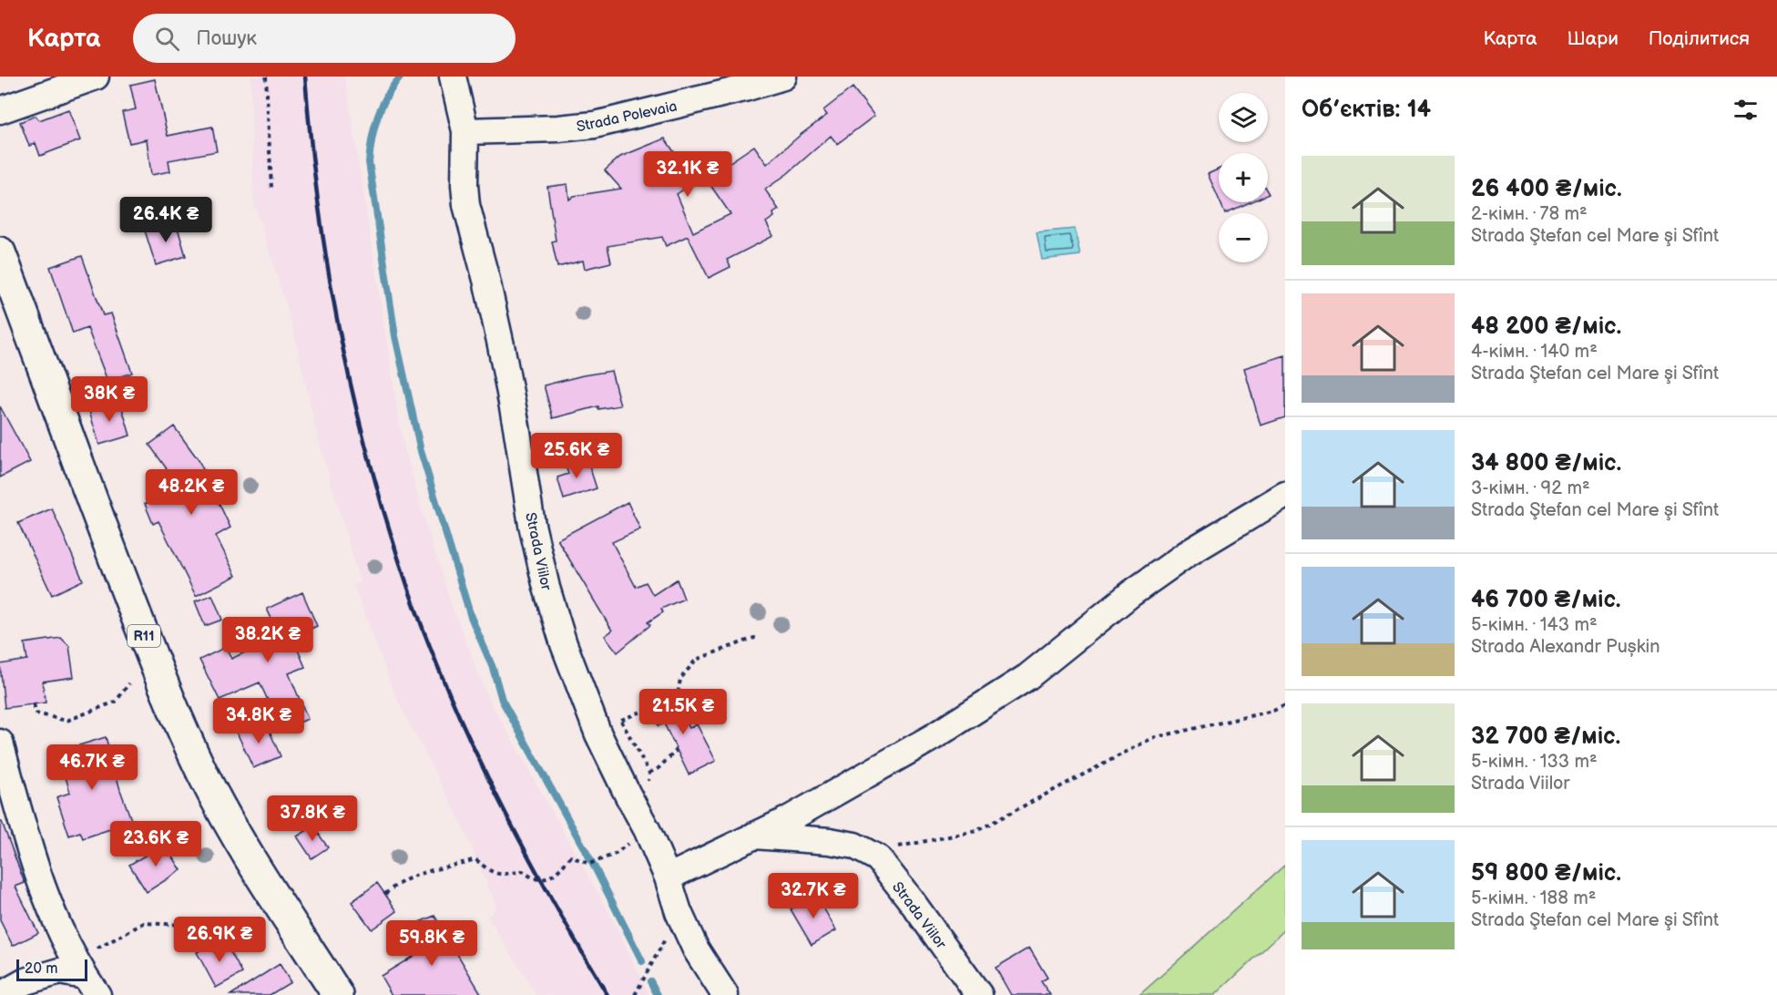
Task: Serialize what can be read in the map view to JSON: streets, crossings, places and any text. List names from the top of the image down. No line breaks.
{"streets":{"main road":["R11"],"street":["Strada Polevaia","Strada Viilor"]},"crossings":[["Strada Polevaia","Strada Viilor"]],"scale_bar":"20 m","page":{"header":"Карта","search":"Пошук","nav":["Карта","Шари","Поділитися"],"heading":"Об’єктів: 14","map_buttons":["+","−"],"list":[{"name":"26 400 ₴/міс.","note":"2-кімн. · 78 m² · Strada Ştefan cel Mare şi Sfînt"},{"name":"48 200 ₴/міс.","note":"4-кімн. · 140 m² · Strada Ştefan cel Mare şi Sfînt"},{"name":"34 800 ₴/міс.","note":"3-кімн. · 92 m² · Strada Ştefan cel Mare şi Sfînt"},{"name":"46 700 ₴/міс.","note":"5-кімн. · 143 m² · Strada Alexandr Pușkin"},{"name":"32 700 ₴/міс.","note":"5-кімн. · 133 m² · Strada Viilor"},{"name":"59 800 ₴/міс.","note":"5-кімн. · 188 m² · Strada Ştefan cel Mare şi Sfînt"}],"price":["32.1K ₴","26.4K ₴","38K ₴","25.6K ₴","48.2K ₴","38.2K ₴","21.5K ₴","34.8K ₴","46.7K ₴","37.8K ₴","23.6K ₴","32.7K ₴","26.9K ₴","59.8K ₴"],"scale":"20 m"}}
